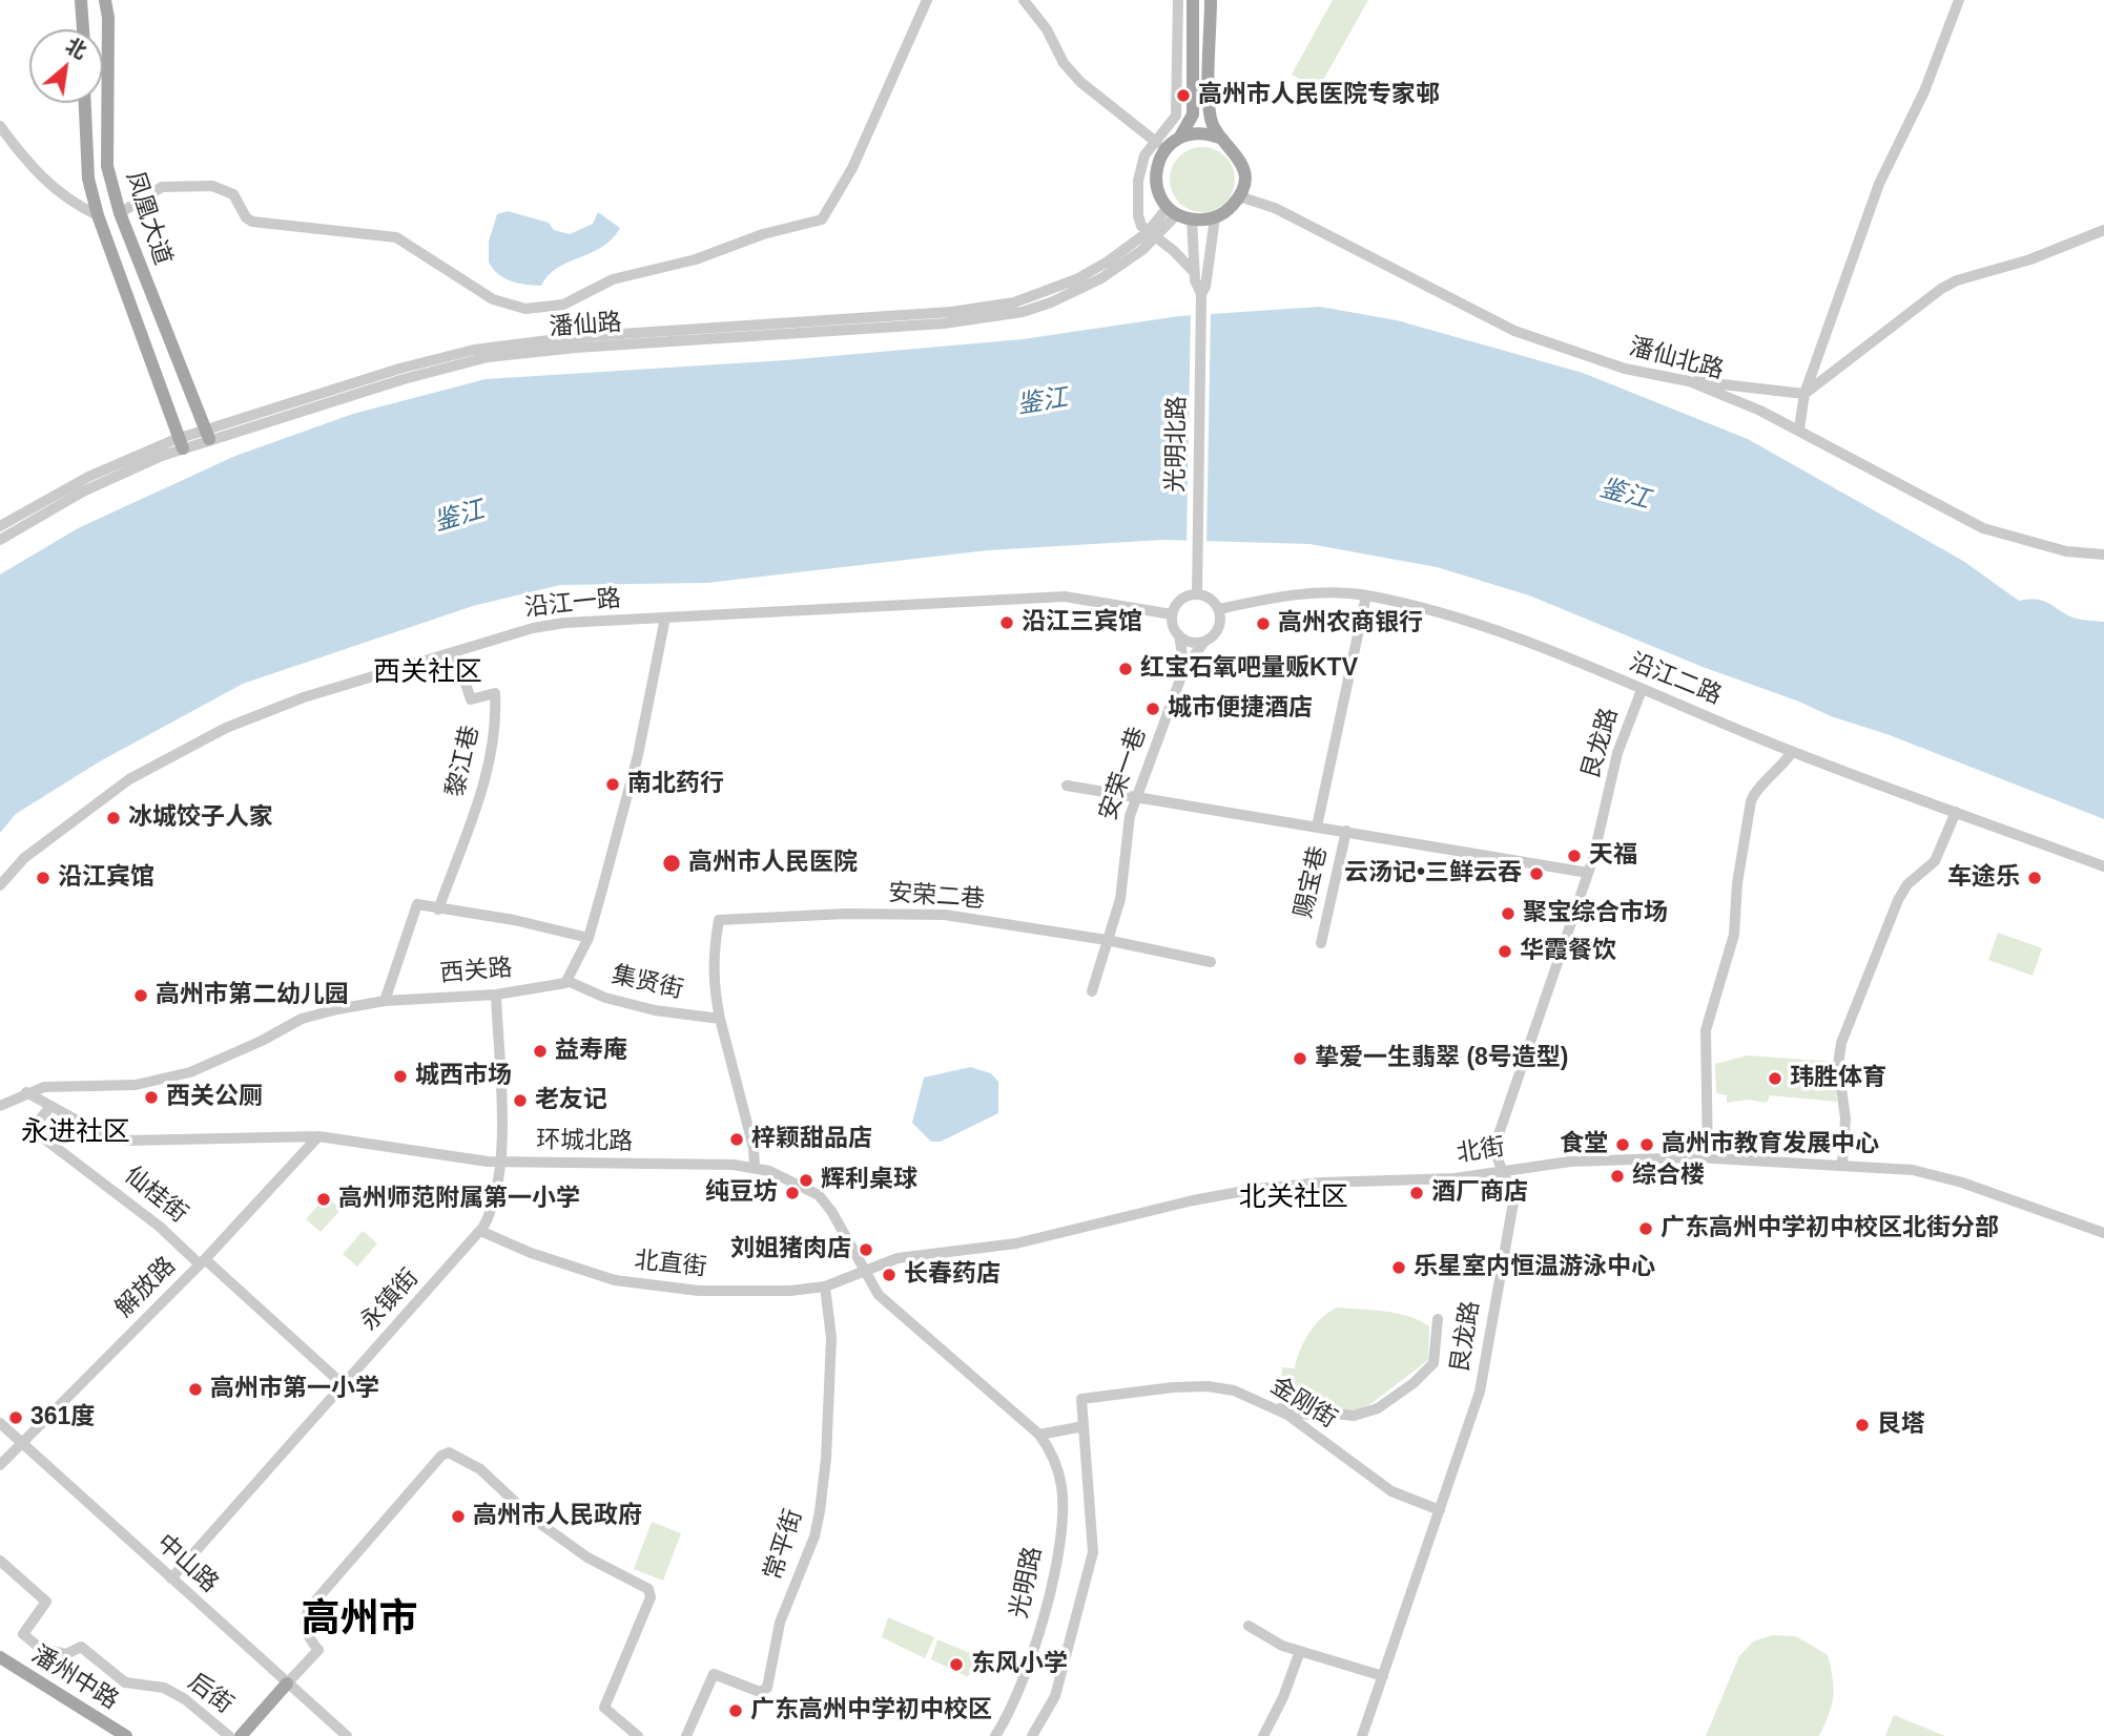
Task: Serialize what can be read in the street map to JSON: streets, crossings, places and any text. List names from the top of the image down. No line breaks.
{"streets":{"main road":["凤凰大道","潘州中路"],"street":["潘仙路","潘仙北路","光明北路","沿江一路","沿江二路","艮龙路","黎江巷","安荣一巷","赐宝巷","安荣二巷","西关路","集贤街","环城北路","北街","仙桂街","北直街","解放路","永镇街","金刚街","常平街","中山路","光明路","后街"]},"crossings":[["凤凰大道","潘仙路"],["潘仙路","潘仙北路"],["潘仙路","光明北路"],["潘仙北路","光明北路"],["光明北路","沿江一路"],["光明北路","沿江二路"],["沿江一路","沿江二路"],["沿江一路","黎江巷"],["沿江二路","艮龙路"],["艮龙路","北街"],["艮龙路","金刚街"],["安荣一巷","安荣二巷"],["安荣二巷","集贤街"],["西关路","集贤街"],["西关路","环城北路"],["西关路","永镇街"],["集贤街","环城北路"],["环城北路","北街"],["环城北路","仙桂街"],["环城北路","北直街"],["环城北路","解放路"],["环城北路","永镇街"],["环城北路","光明路"],["北街","北直街"],["仙桂街","解放路"],["仙桂街","永镇街"],["北直街","永镇街"],["北直街","常平街"],["解放路","中山路"],["永镇街","中山路"]],"districts":["西关社区","永进社区","北关社区","高州市"],"water":["鉴江"],"places":["高州市人民医院专家邨","沿江三宾馆","高州农商银行","红宝石氧吧量贩KTV","城市便捷酒店","南北药行","冰城饺子人家","天福","高州市人民医院","云汤记•三鲜云吞","沿江宾馆","车途乐","聚宝综合市场","华霞餐饮","高州市第二幼儿园","益寿庵","挚爱一生翡翠 (8号造型)","城西市场","玮胜体育","西关公厕","老友记","梓颖甜品店","食堂","高州市教育发展中心","综合楼","辉利桌球","纯豆坊","酒厂商店","高州师范附属第一小学","广东高州中学初中校区北街分部","刘姐猪肉店","乐星室内恒温游泳中心","长春药店","高州市第一小学","361度","艮塔","高州市人民政府","东风小学","广东高州中学初中校区"],"north":"top right"}
